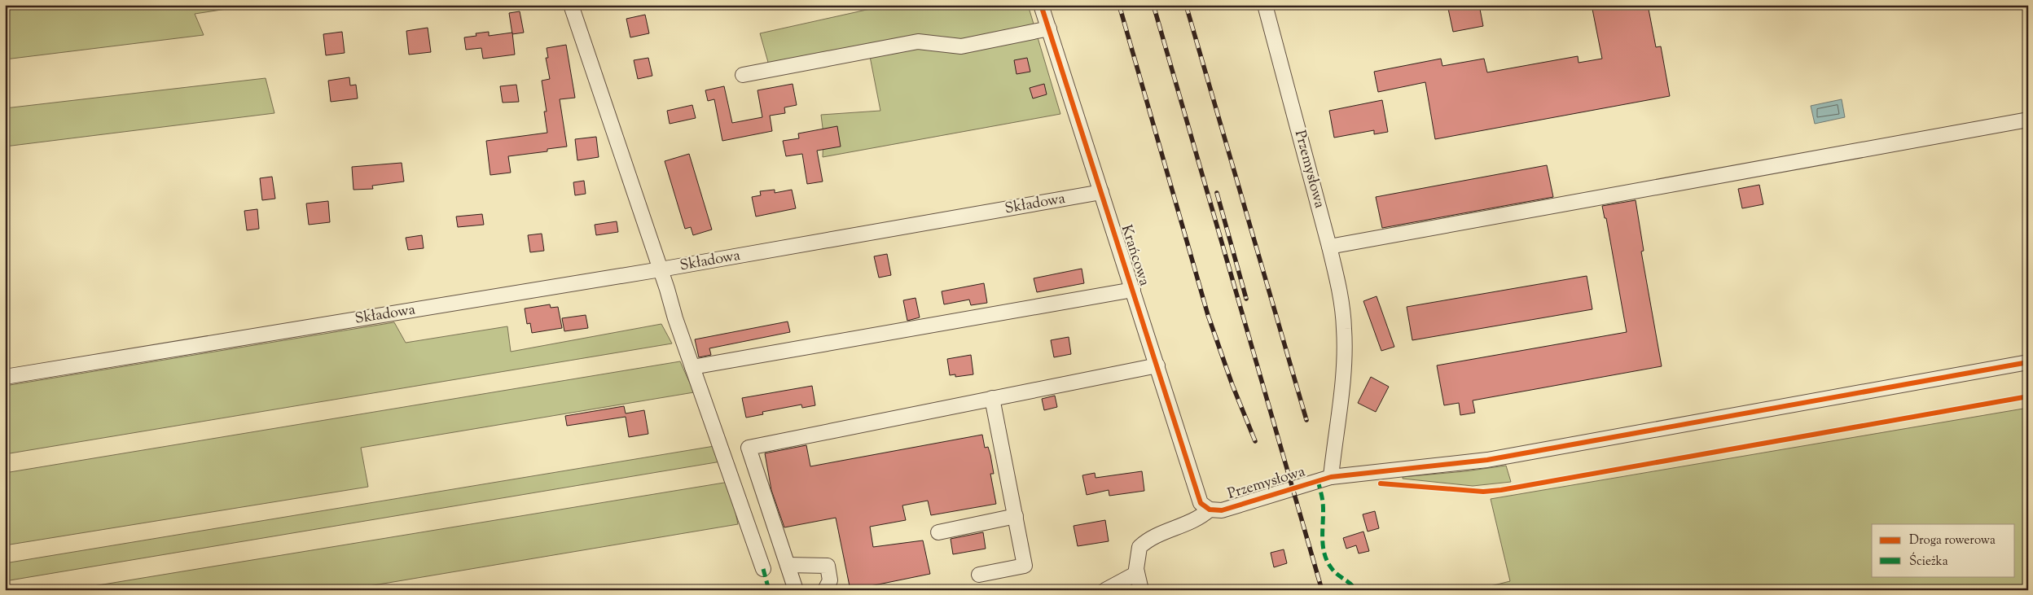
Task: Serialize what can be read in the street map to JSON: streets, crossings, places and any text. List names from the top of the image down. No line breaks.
{"streets":{"street":["Przemysłowa","Składowa","Krańcowa"]},"crossings":[["Przemysłowa","Krańcowa"],["Składowa","Krańcowa"]],"legend":["Droga rowerowa","Ścieżka"]}
